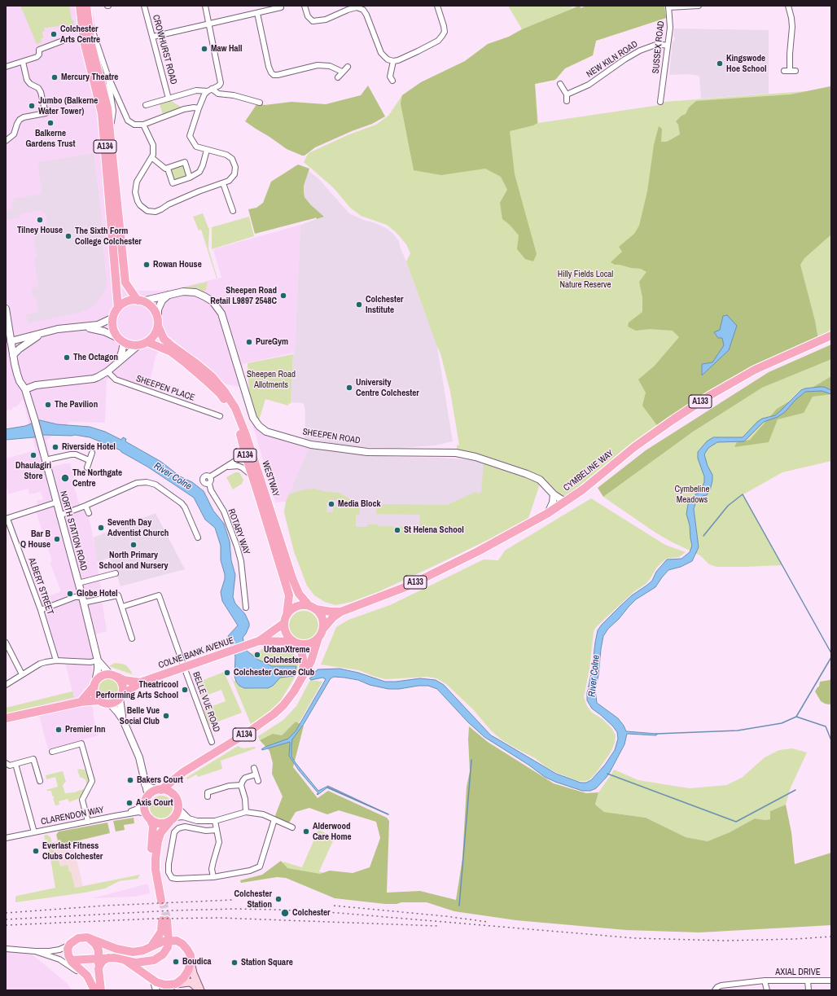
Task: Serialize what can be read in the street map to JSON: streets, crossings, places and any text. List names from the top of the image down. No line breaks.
{"streets":{"main road":["A134","A133","CYMBELINE WAY","WESTWAY","COLNE BANK AVENUE"],"street":["SUSSEX ROAD","CROWHURST ROAD","NEW KILN ROAD","SHEEPEN PLACE","SHEEPEN ROAD","NORTH STATION ROAD","ROTARY WAY","ALBERT STREET","BELLE VUE ROAD","CLARENDON WAY","AXIAL DRIVE"]},"crossings":[["SUSSEX ROAD","NEW KILN ROAD"],["A134","A133"],["A134","SHEEPEN ROAD"],["A134","WESTWAY"],["A134","COLNE BANK AVENUE"],["A134","CLARENDON WAY"],["A133","CYMBELINE WAY"],["A133","WESTWAY"],["A133","COLNE BANK AVENUE"],["SHEEPEN ROAD","CYMBELINE WAY"],["SHEEPEN ROAD","WESTWAY"],["WESTWAY","COLNE BANK AVENUE"],["NORTH STATION ROAD","COLNE BANK AVENUE"],["COLNE BANK AVENUE","BELLE VUE ROAD"]],"water":["River Colne"],"parks":["Hilly Fields Local Nature Reserve","Sheepen Road Allotments","Cymbeline Meadows"],"places":["Colchester Arts Centre","Maw Hall","Kingswode Hoe School","Mercury Theatre","Jumbo (Balkerne Water Tower)","Balkerne Gardens Trust","Tilney House","The Sixth Form College Colchester","Rowan House","Sheepen Road Retail L9897 2548C","Colchester Institute","PureGym","The Octagon","University Centre Colchester","The Pavilion","Riverside Hotel","Dhaulagiri Store","The Northgate Centre","Media Block","Seventh Day Adventist Church","St Helena School","Bar B Q House","North Primary School and Nursery","Globe Hotel","UrbanXtreme Colchester","Colchester Canoe Club","Theatricool Performing Arts School","Belle Vue Social Club","Premier Inn","Bakers Court","Axis Court","Alderwood Care Home","Everlast Fitness Clubs Colchester","Colchester Station","Colchester","Boudica","Station Square"]}
